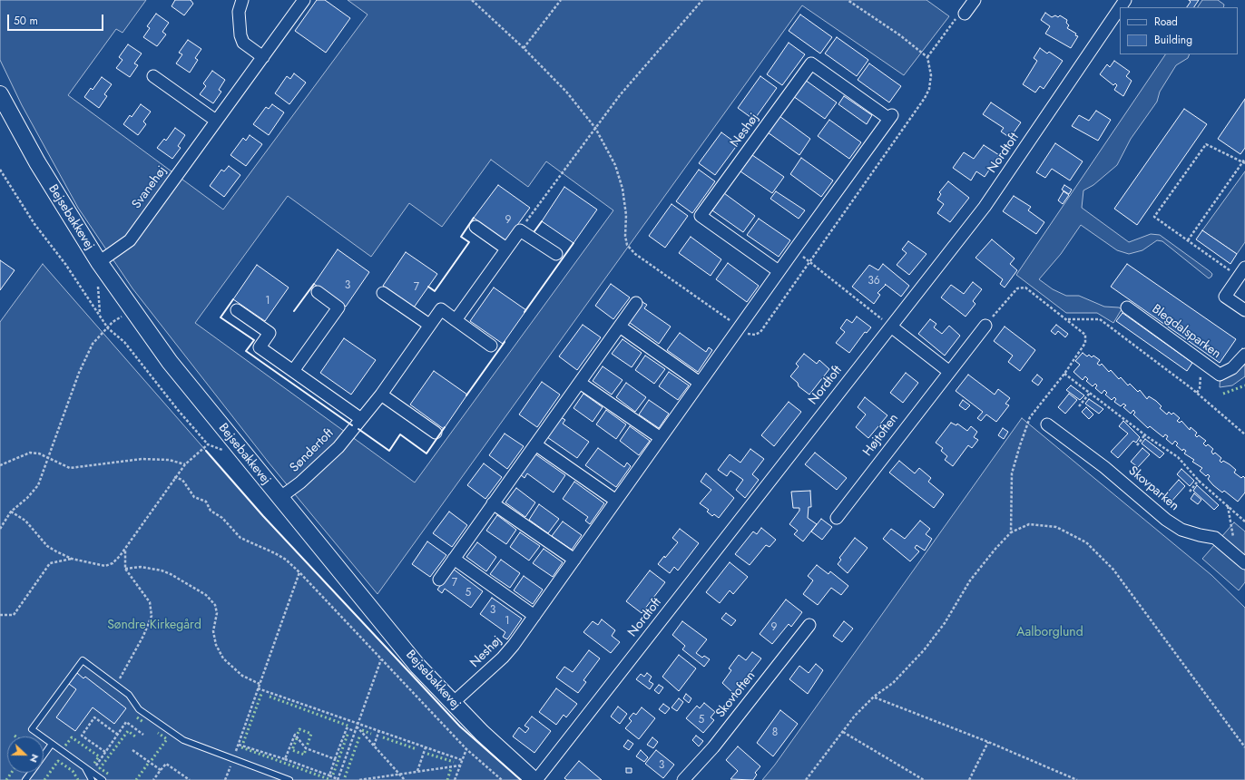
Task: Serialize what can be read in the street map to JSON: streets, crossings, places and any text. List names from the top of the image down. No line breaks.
{"streets":{"street":["Neshøj","Nordtoft","Svanehøj","Bejsebakkevej","Blegdalsparken","Højtoften","Søndertoft","Skovparken","Skovtoften"]},"crossings":[["Neshøj","Bejsebakkevej"],["Svanehøj","Bejsebakkevej"],["Bejsebakkevej","Søndertoft"]],"parks":["Søndre Kirkegård","Aalborglund"],"house_numbers":["9","36","3","7","1","7","5","3","1","9","5","8","3"],"legend":["Road","Building"],"scale_bar":"50 m","north":"right"}
